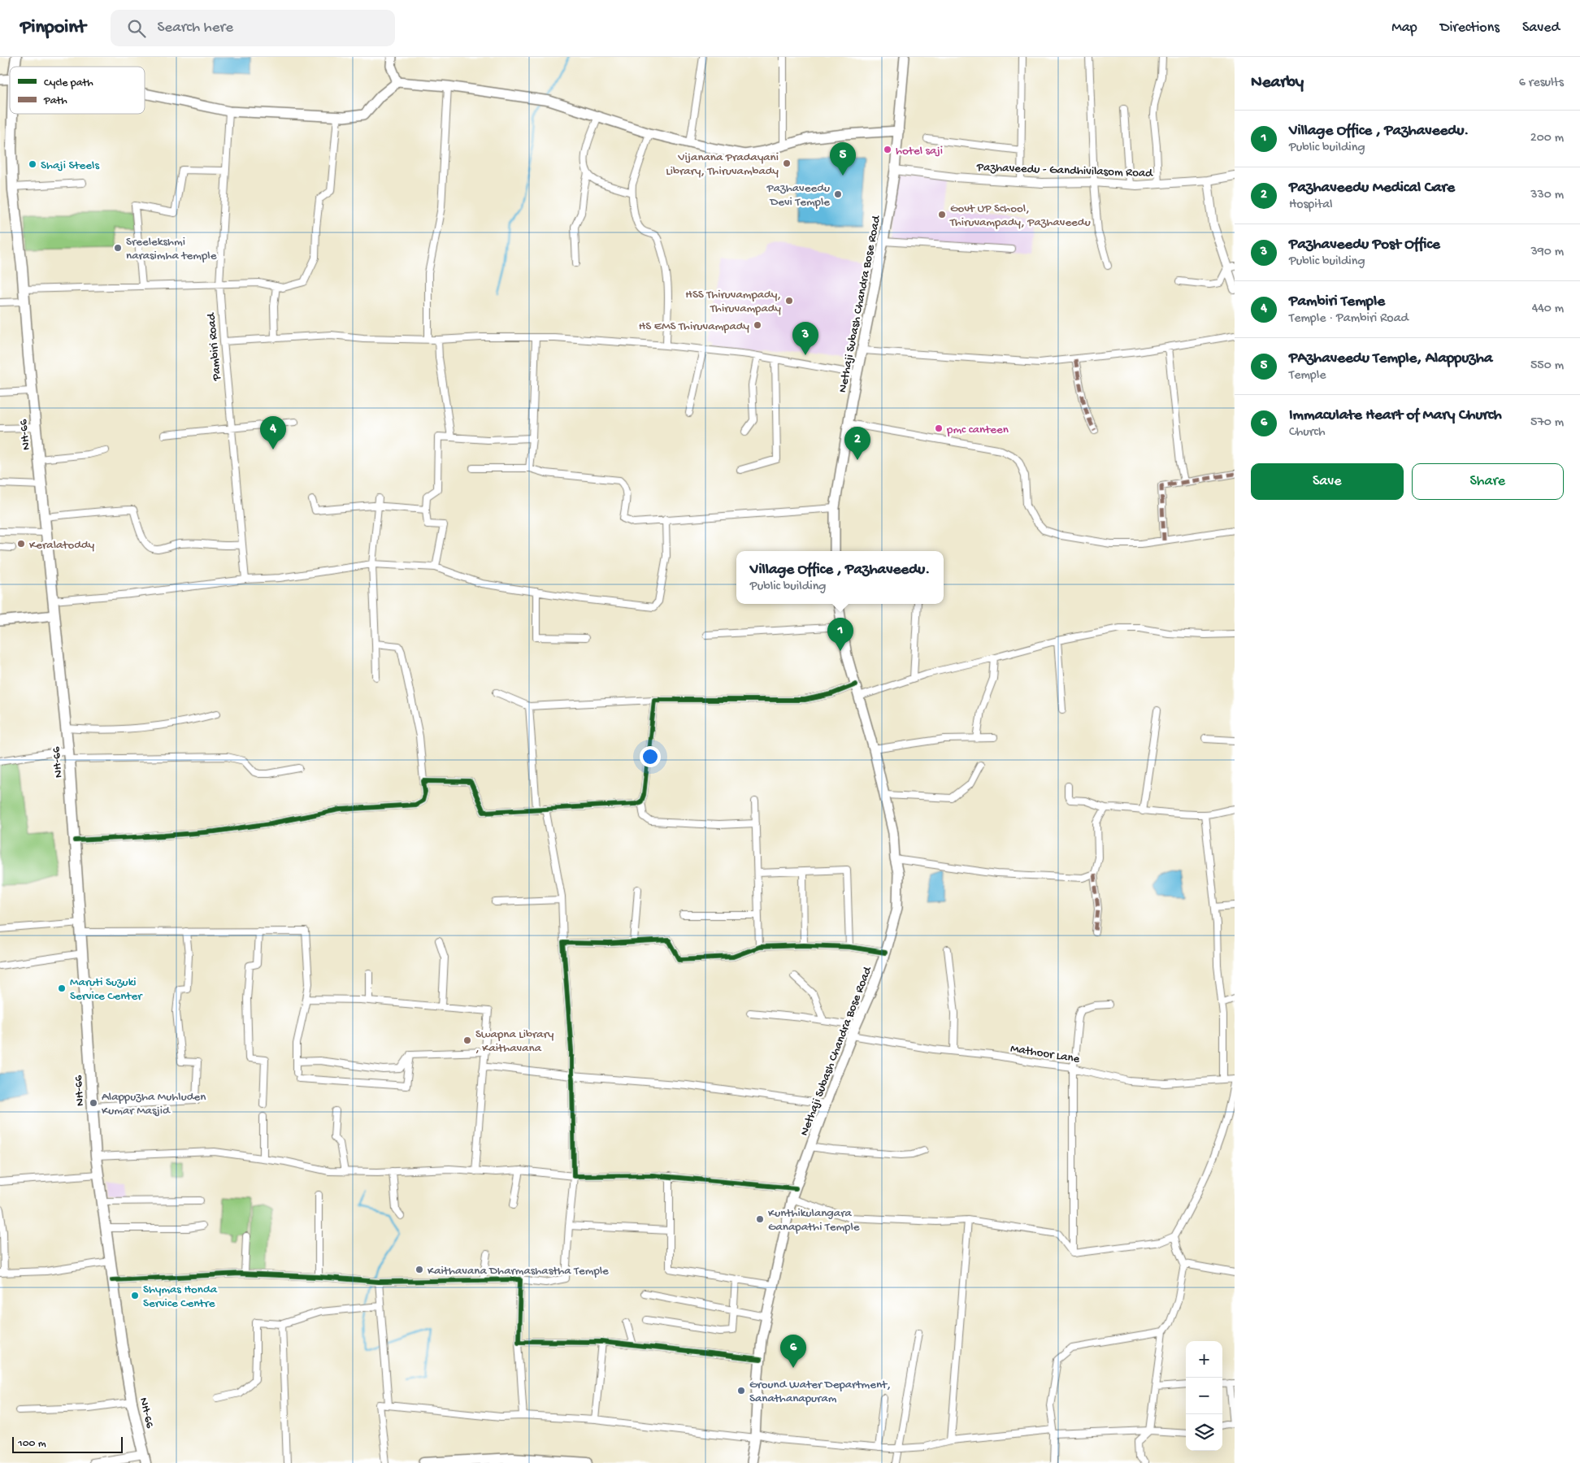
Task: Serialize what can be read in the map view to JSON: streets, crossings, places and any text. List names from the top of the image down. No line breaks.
{"streets":{"main road":["Nethaji Subash Chandra Bose Road","NH-66"],"street":["Pazhaveedu - Gandhivilasom Road","Pambiri Road","Mathoor Lane"]},"crossings":[["Pazhaveedu - Gandhivilasom Road","Nethaji Subash Chandra Bose Road"],["Nethaji Subash Chandra Bose Road","Mathoor Lane"]],"places":["hotel saji","Vijanana Pradayani Library, Thiruvambady","Shaji Steels","Pazhaveedu Devi Temple","Govt UP School, Thiruvampady, Pazhaveedu","Sreelekshmi narasimha temple","HSS Thiruvampady, Thiruvampady","HS EMS Thiruvampady","pmc canteen","Keralatoddy","Maruti Suzuki Service Center","Swapna Library , Kaithavana","Alappuzha Muhluden Kumar Masjid","Kunthikulangara Ganapathi Temple","Kaithavana Dharmashastha Temple","Shymas Honda Service Centre","Ground Water Department, Sanathanapuram"],"legend":["Cycle path","Path"],"scale_bar":"100 m","page":{"header":"Pinpoint","search":"Search here","nav":["Map","Directions","Saved"],"heading":["Nearby","6 results"],"list":[{"mark":"1","name":"Village Office , Pazhaveedu.","note":"Public building","value":"200 m"},{"mark":"2","name":"Pazhaveedu Medical Care","note":"Hospital","value":"330 m"},{"mark":"3","name":"Pazhaveedu Post Office","note":"Public building","value":"390 m"},{"mark":"4","name":"Pambiri Temple","note":"Temple · Pambiri Road","value":"440 m"},{"mark":"5","name":"PAzhaveedu Temple, Alappuzha","note":"Temple","value":"550 m"},{"mark":"6","name":"Immaculate Heart of Mary Church","note":"Church","value":"570 m"}],"pins":["5","3","4","2","1","6"],"buttons":["Save","Share"],"popup":["Village Office , Pazhaveedu.","Public building"],"map_buttons":["+","−"],"scale":"100 m"}}
